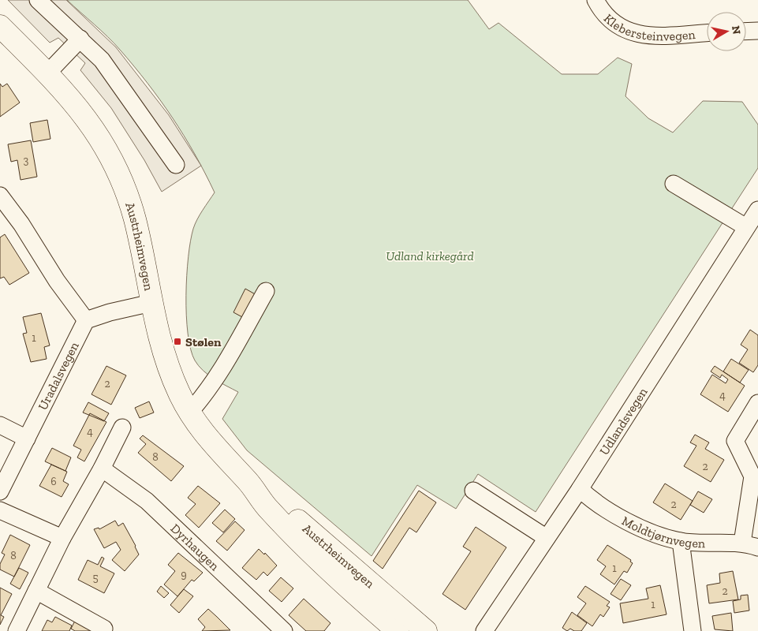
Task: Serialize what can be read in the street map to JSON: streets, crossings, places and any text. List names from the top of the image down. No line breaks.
{"streets":{"main road":["Austrheimvegen"],"street":["Klebersteinvegen","Uradalsvegen","Udlandsvegen","Moldtjørnvegen","Dyrhaugen"]},"crossings":[["Udlandsvegen","Moldtjørnvegen"]],"parks":["Udland kirkegård"],"places":{"transit":["Stølen"]},"house_numbers":["3","1","2","4","4","8","2","6","2","8","1","9","5","2","1"],"north":"right"}
